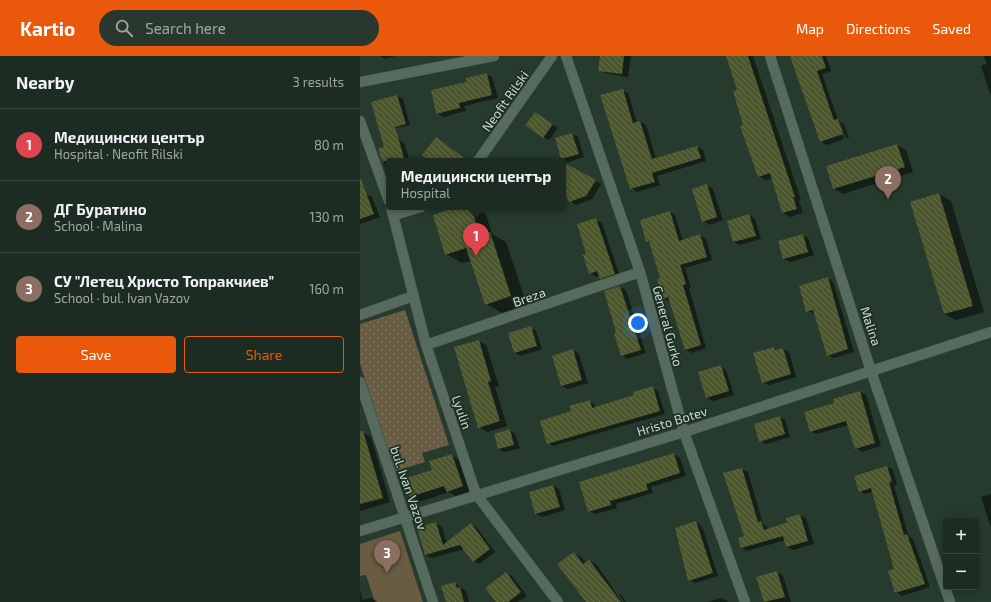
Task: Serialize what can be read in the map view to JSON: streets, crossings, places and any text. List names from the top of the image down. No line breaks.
{"streets":{"street":["Neofit Rilski","Breza","General Gurko","Malina","Lyulin","Hristo Botev","bul. Ivan Vazov"]},"crossings":[["Breza","General Gurko"],["Breza","Lyulin"],["General Gurko","Hristo Botev"],["Malina","Hristo Botev"],["Lyulin","Hristo Botev"],["Hristo Botev","bul. Ivan Vazov"]],"page":{"header":"Kartio","search":"Search here","nav":["Map","Directions","Saved"],"heading":["Nearby","3 results"],"list":[{"mark":"1","name":"Медицински център","note":"Hospital · Neofit Rilski","value":"80 m"},{"mark":"2","name":"ДГ Буратино","note":"School · Malina","value":"130 m"},{"mark":"3","name":"СУ \"Летец Христо Топракчиев\"","note":"School · bul. Ivan Vazov","value":"160 m"}],"popup":["Медицински център","Hospital"],"pins":["2","1","3"],"buttons":["Save","Share"],"map_buttons":["+","−"]}}
